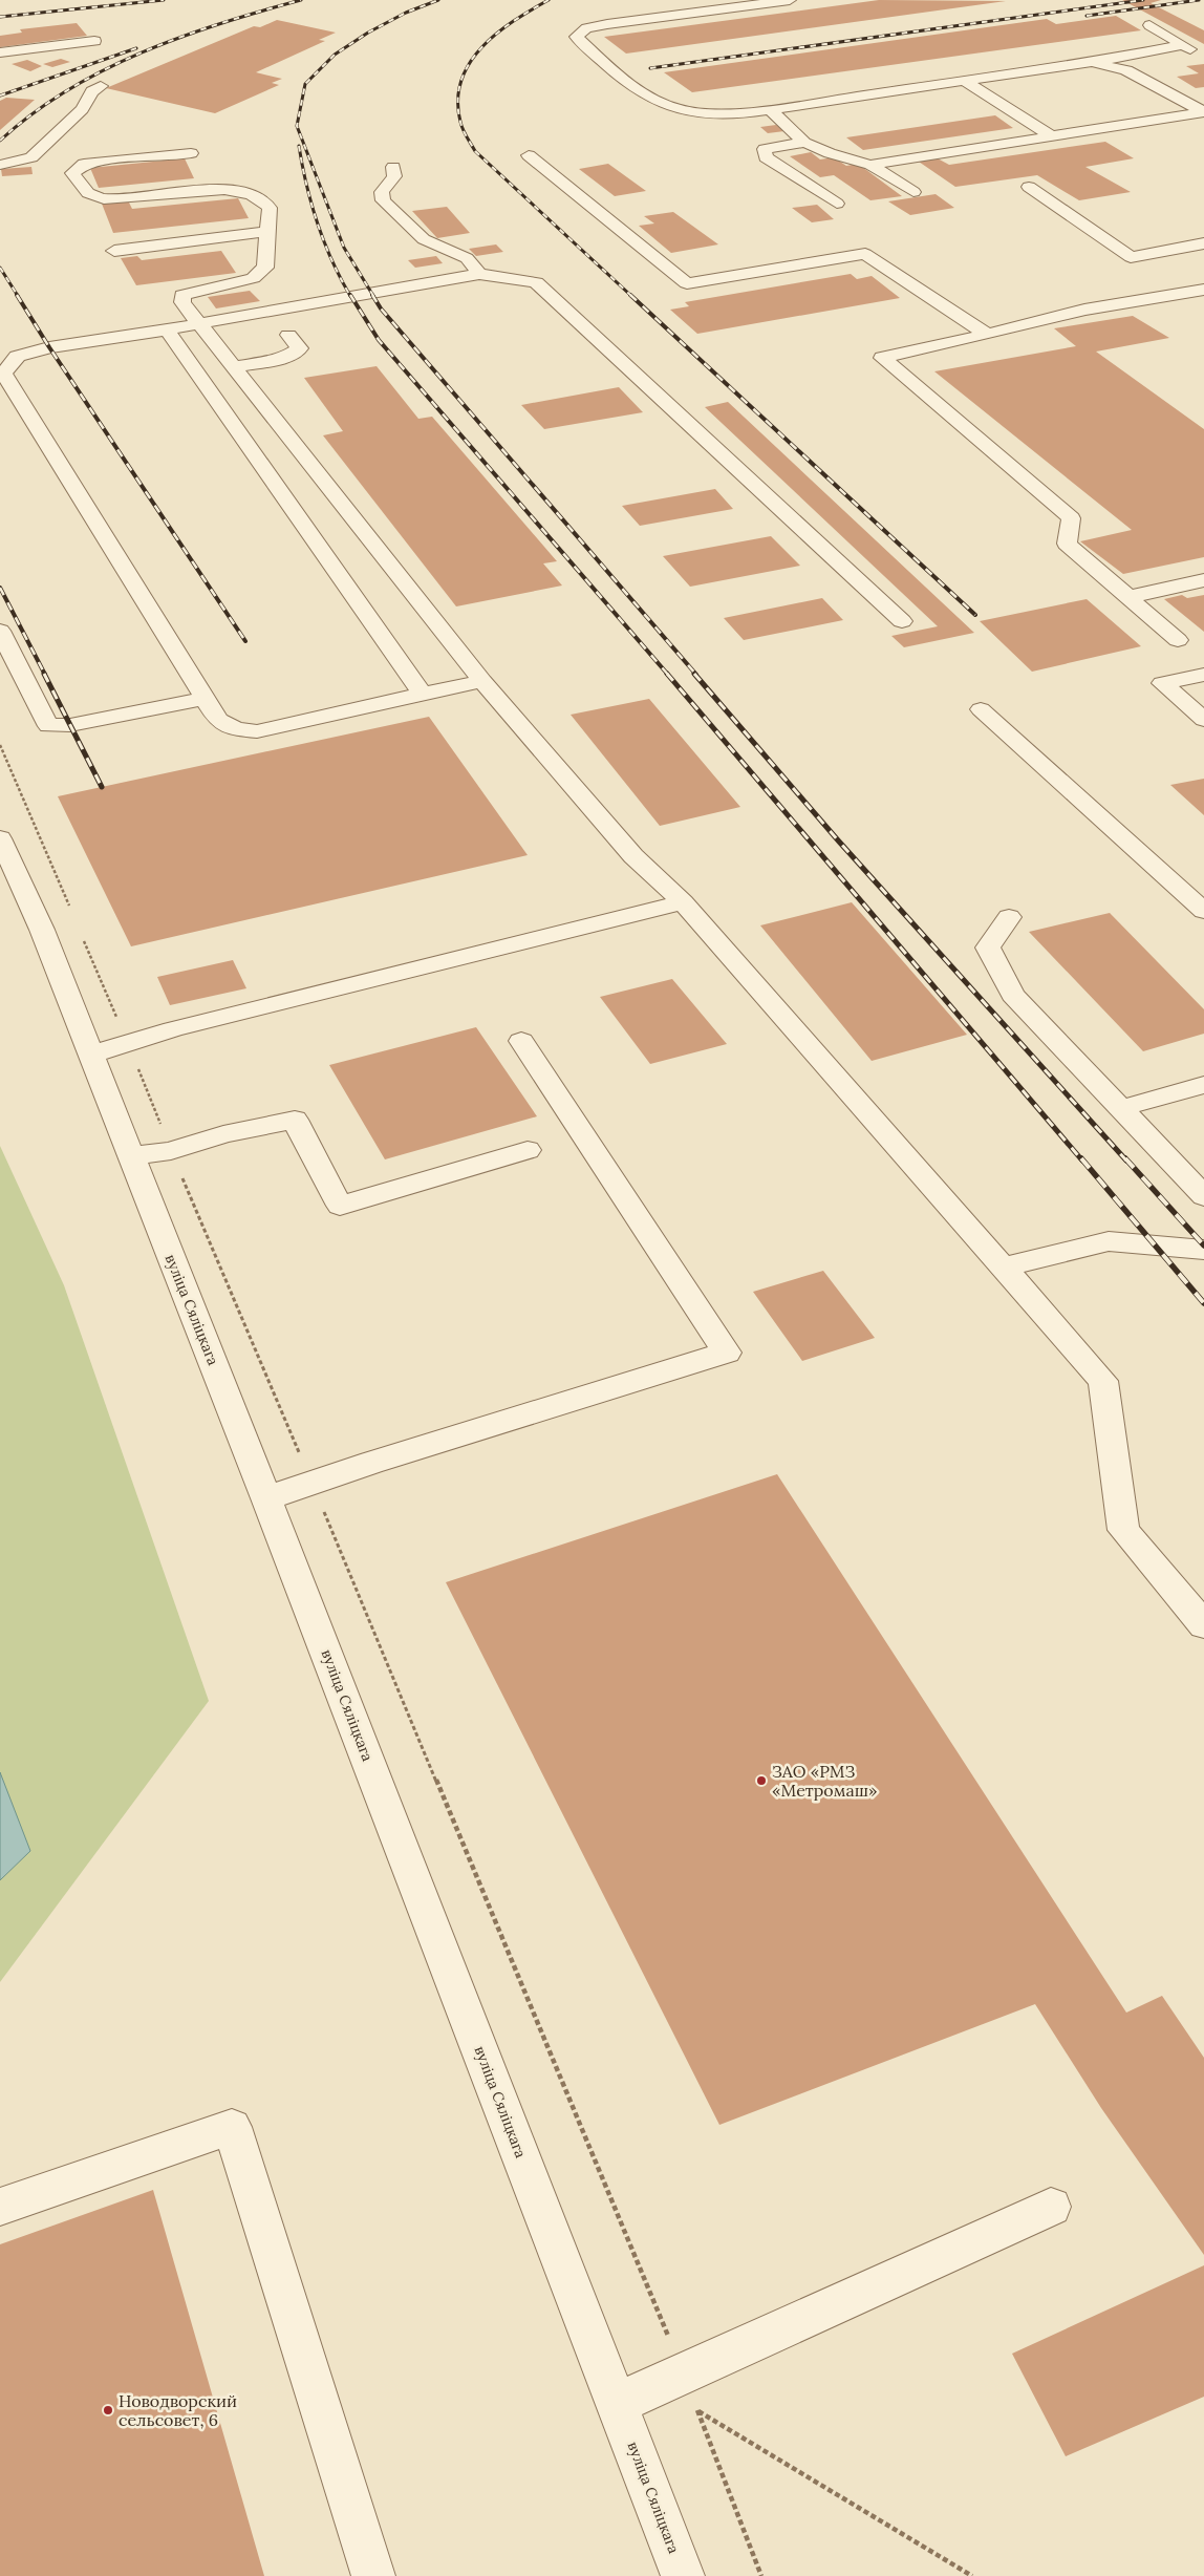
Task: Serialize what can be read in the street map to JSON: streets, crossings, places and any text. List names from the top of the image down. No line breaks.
{"streets":{"street":["вуліца Сяліцкага"]},"places":["ЗАО «РМЗ «Метромаш»","Новодворский сельсовет, 6"]}
